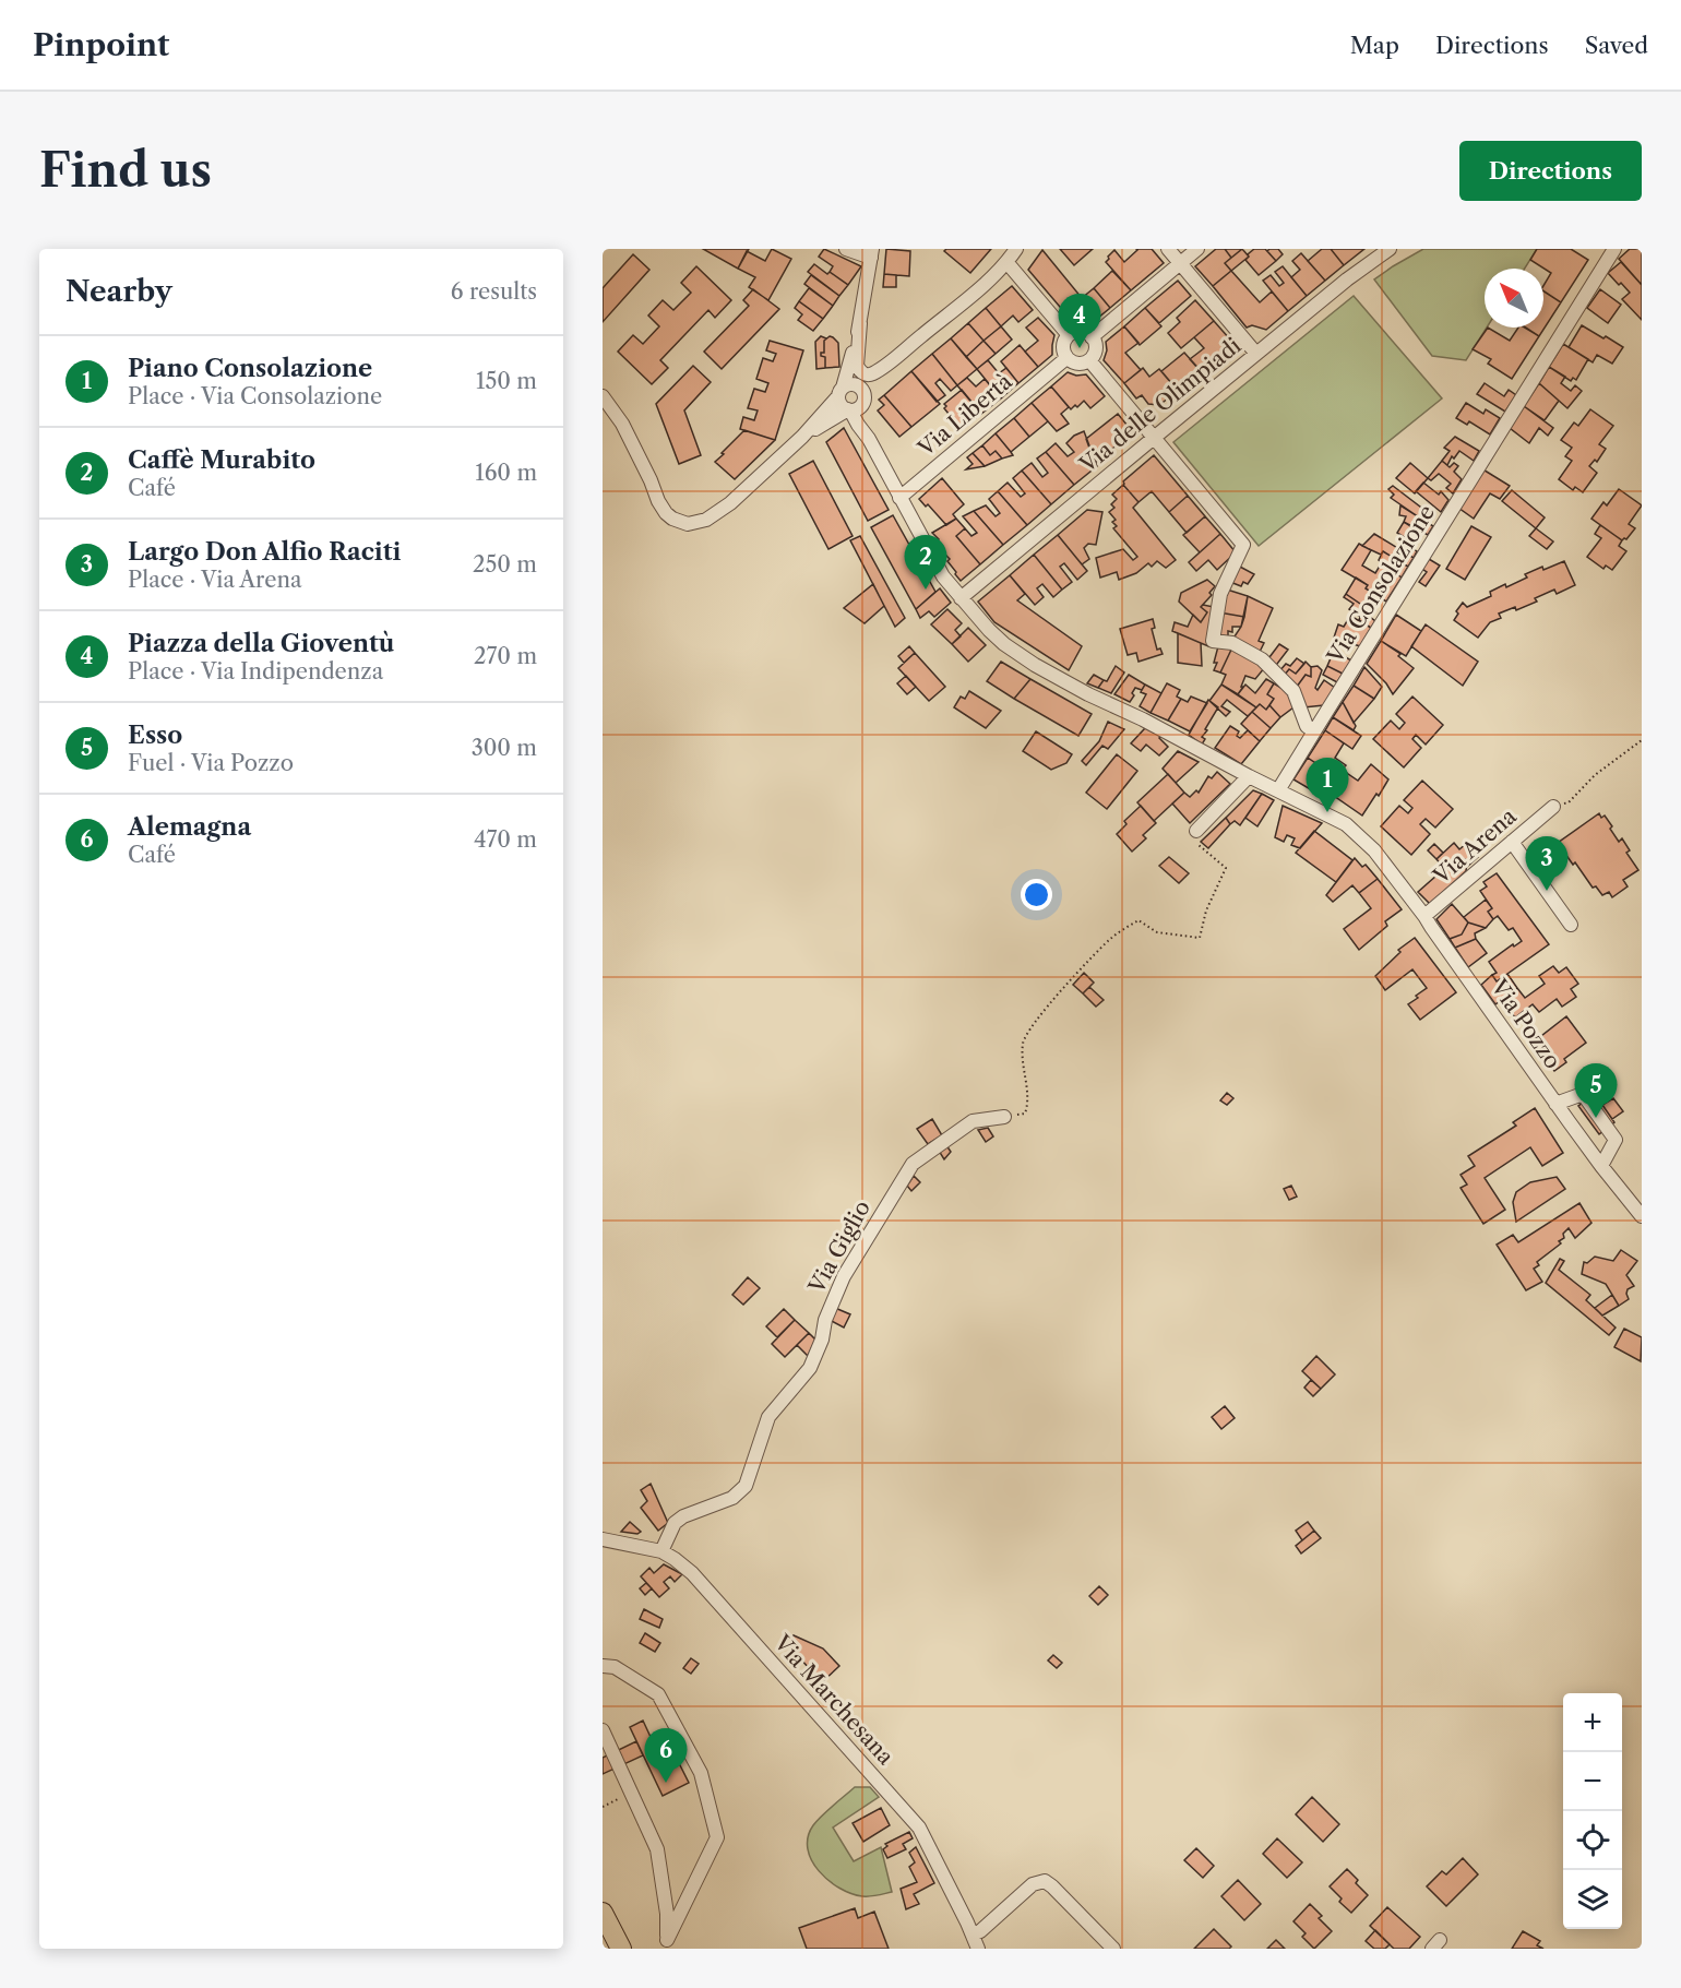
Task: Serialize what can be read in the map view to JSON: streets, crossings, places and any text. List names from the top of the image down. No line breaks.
{"streets":{"street":["Via delle Olimpiadi","Via Libertà","Via Consolazione","Via Arena","Via Pozzo","Via Giglio","Via Marchesana"]},"crossings":[["Via delle Olimpiadi","Via Pozzo"],["Via Libertà","Via Pozzo"],["Via Consolazione","Via Pozzo"],["Via Arena","Via Pozzo"],["Via Giglio","Via Marchesana"]],"north":"top left","page":{"header":"Pinpoint","nav":["Map","Directions","Saved"],"buttons":"Directions","title":"Find us","heading":["Nearby","6 results"],"pins":["4","2","1","3","5","6"],"list":[{"mark":"1","name":"Piano Consolazione","note":"Place · Via Consolazione","value":"150 m"},{"mark":"2","name":"Caffè Murabito","note":"Café","value":"160 m"},{"mark":"3","name":"Largo Don Alfio Raciti","note":"Place · Via Arena","value":"250 m"},{"mark":"4","name":"Piazza della Gioventù","note":"Place · Via Indipendenza","value":"270 m"},{"mark":"5","name":"Esso","note":"Fuel · Via Pozzo","value":"300 m"},{"mark":"6","name":"Alemagna","note":"Café","value":"470 m"}],"map_buttons":["+","−"]}}
